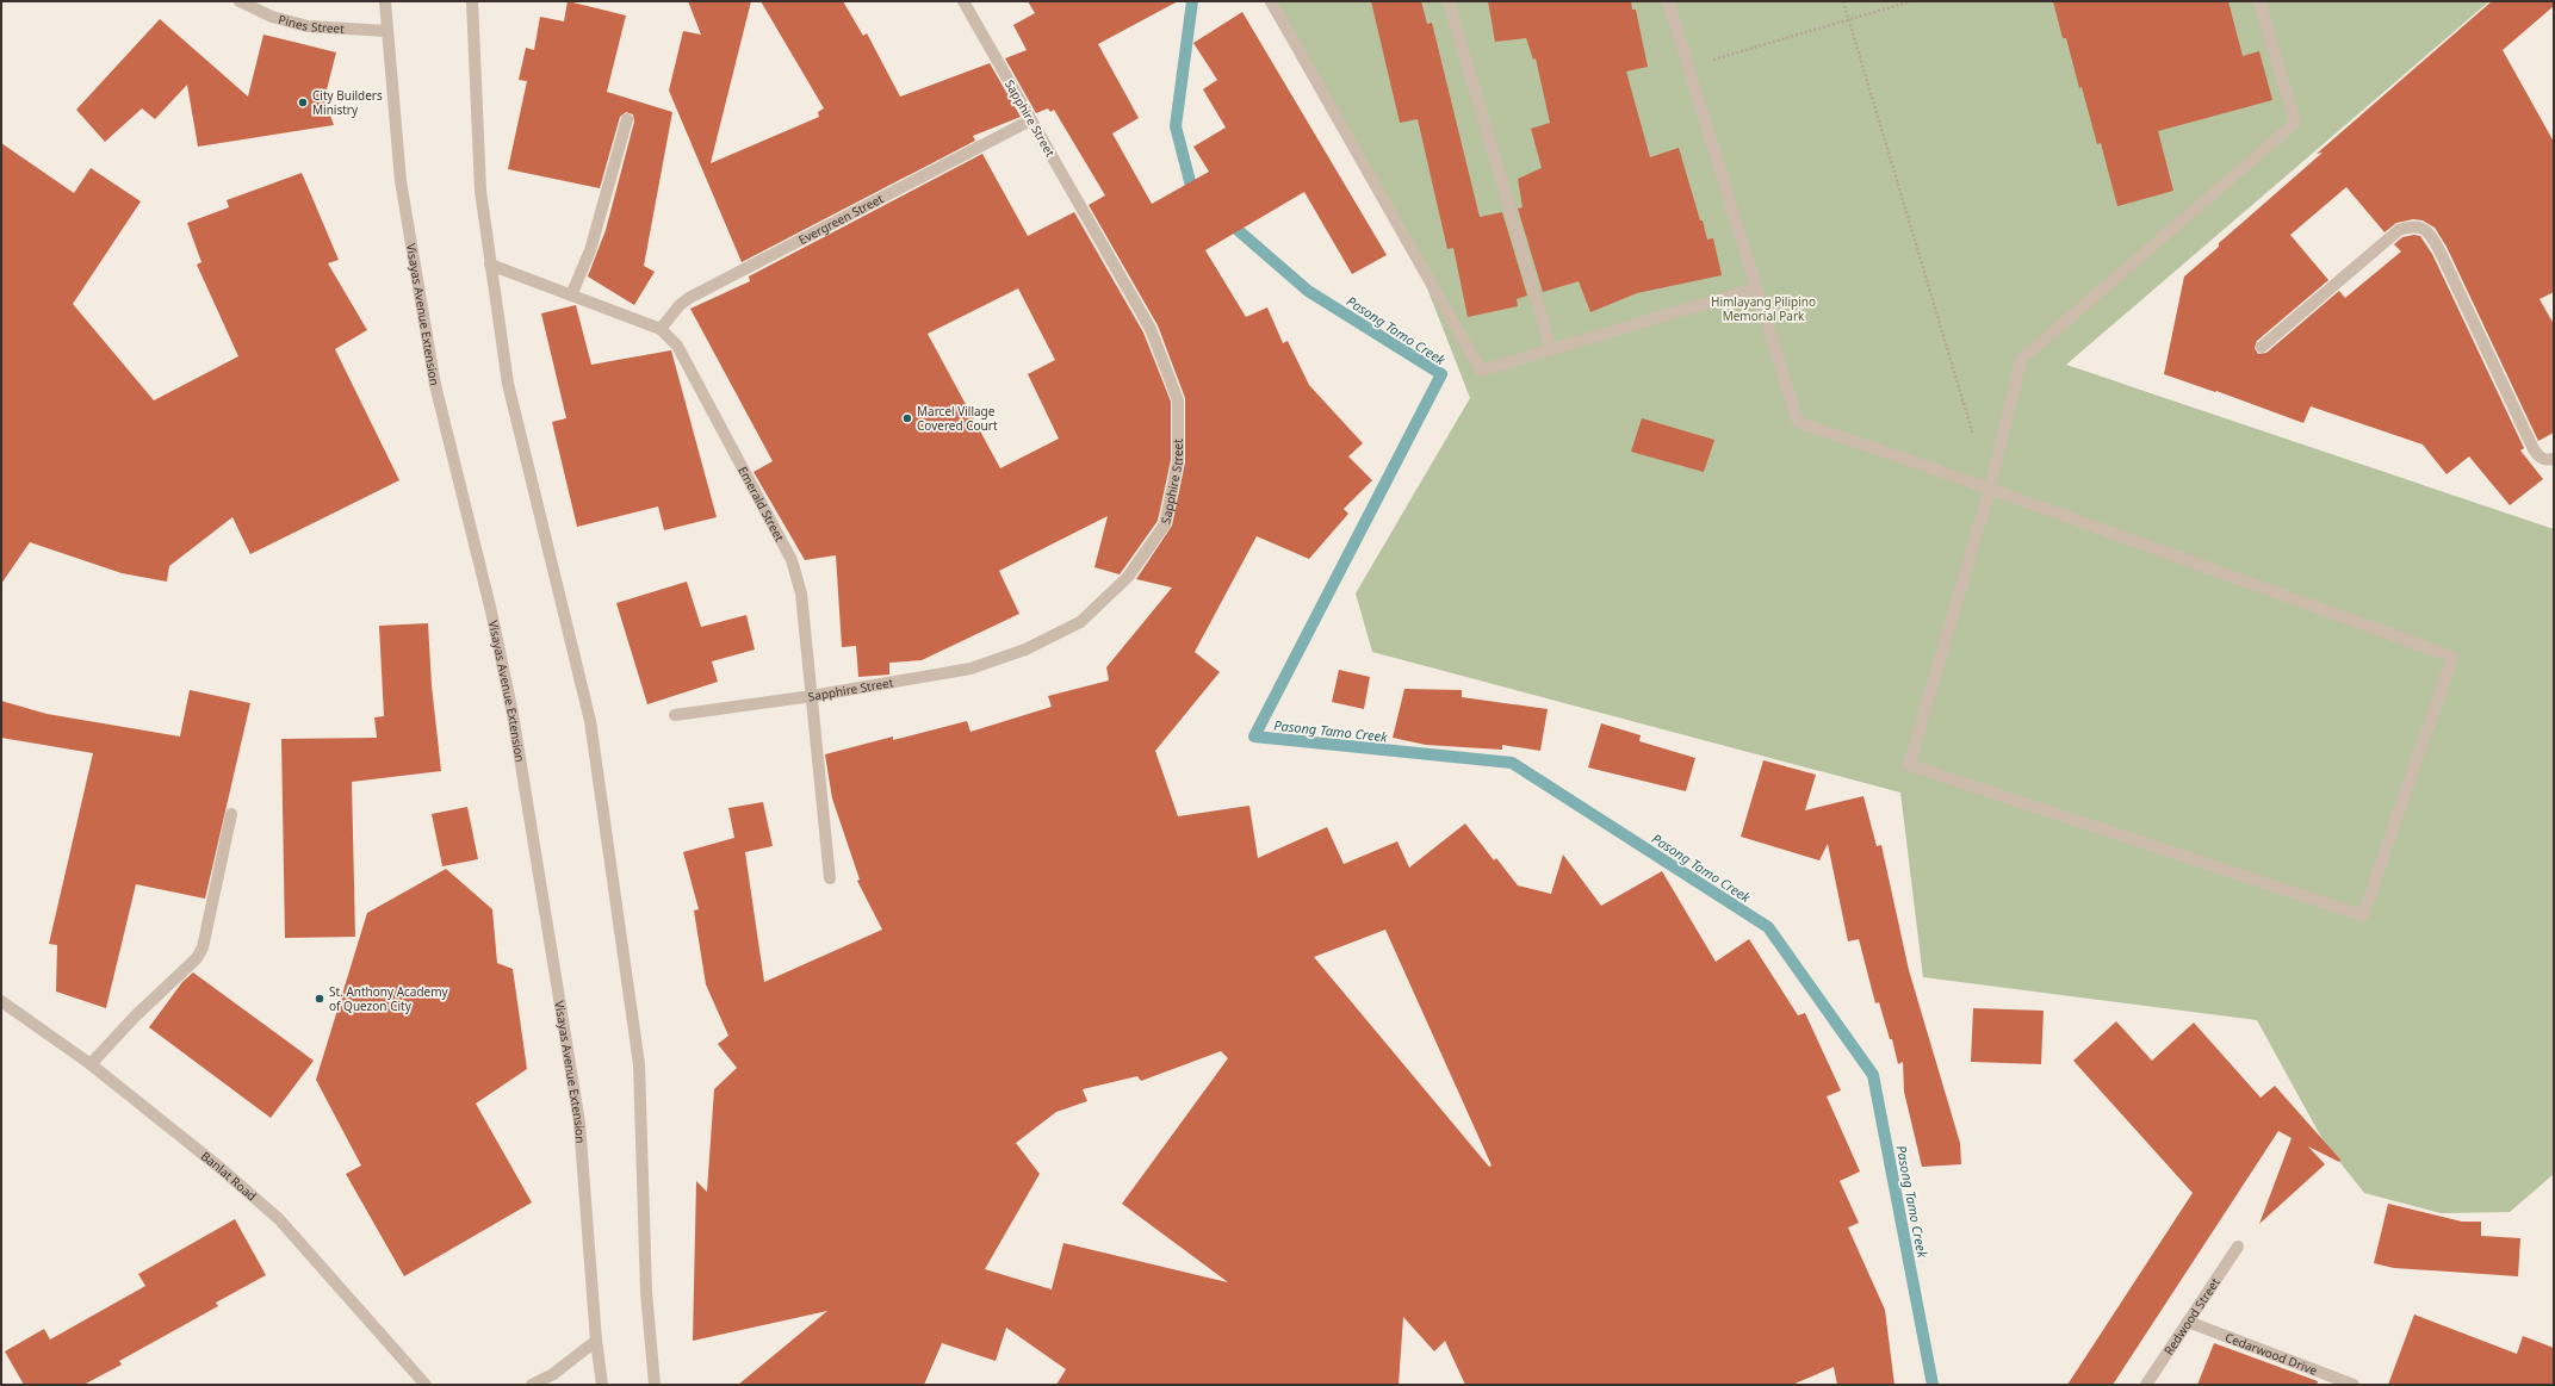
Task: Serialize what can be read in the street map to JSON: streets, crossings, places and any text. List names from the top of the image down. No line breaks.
{"streets":{"street":["Pines Street","Sapphire Street","Evergreen Street","Visayas Avenue Extension","Emerald Street","Banlat Road","Redwood Street","Cedarwood Drive"]},"crossings":[["Pines Street","Visayas Avenue Extension"],["Sapphire Street","Evergreen Street"],["Sapphire Street","Emerald Street"],["Evergreen Street","Emerald Street"],["Redwood Street","Cedarwood Drive"]],"water":["Pasong Tamo Creek"],"parks":["Himlayang Pilipino Memorial Park"],"places":["City Builders Ministry","Marcel Village Covered Court","St. Anthony Academy of Quezon City"]}
